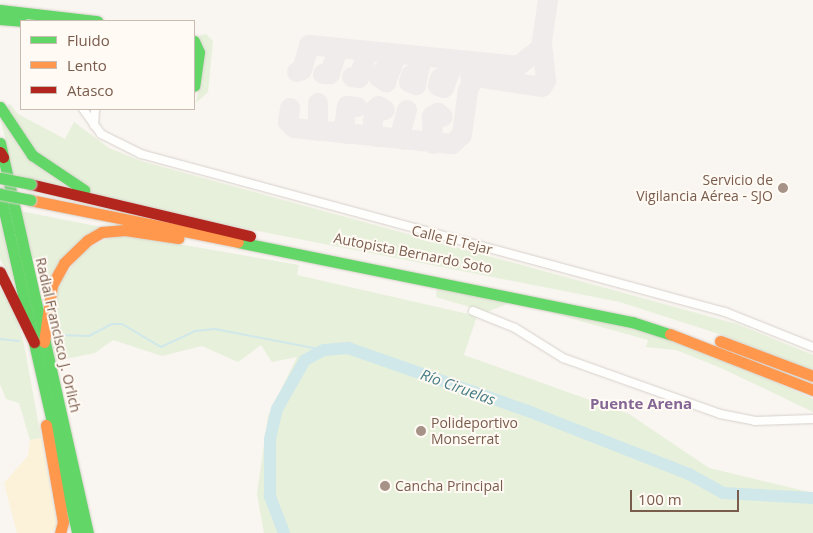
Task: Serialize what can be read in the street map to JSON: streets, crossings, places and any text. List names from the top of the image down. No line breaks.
{"streets":{"main road":["Autopista Bernardo Soto","Radial Francisco J. Orlich"],"street":["Calle El Tejar"]},"crossings":[["Autopista Bernardo Soto","Radial Francisco J. Orlich"]],"districts":["Puente Arena"],"water":["Río Ciruelas"],"places":["Servicio de Vigilancia Aérea - SJO","Polideportivo Monserrat","Cancha Principal"],"legend":["Fluido","Lento","Atasco"],"scale_bar":"100 m"}
